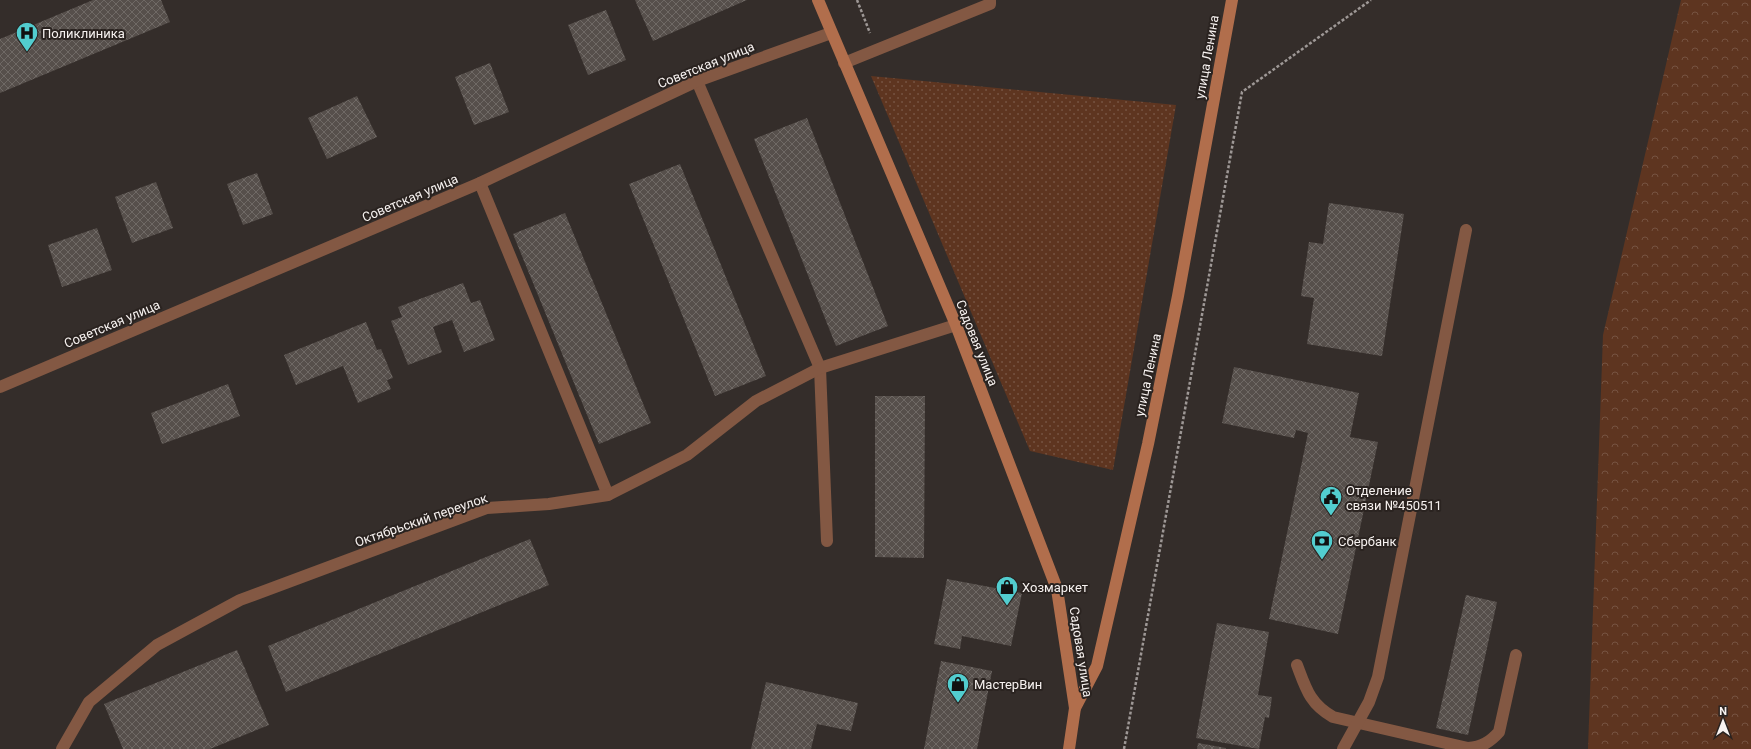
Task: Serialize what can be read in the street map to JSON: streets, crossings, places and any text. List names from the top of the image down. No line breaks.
{"streets":{"main road":["улица Ленина","Садовая улица"],"street":["Советская улица","Октябрьский переулок"]},"crossings":[["улица Ленина","Садовая улица"],["Советская улица","Садовая улица"],["Садовая улица","Октябрьский переулок"]],"places":{"hospital":["Поликлиника"],"public building":["Отделение связи №450511"],"bank":["Сбербанк"],"shop":["Хозмаркет","МастерВин"]},"north":"top"}
